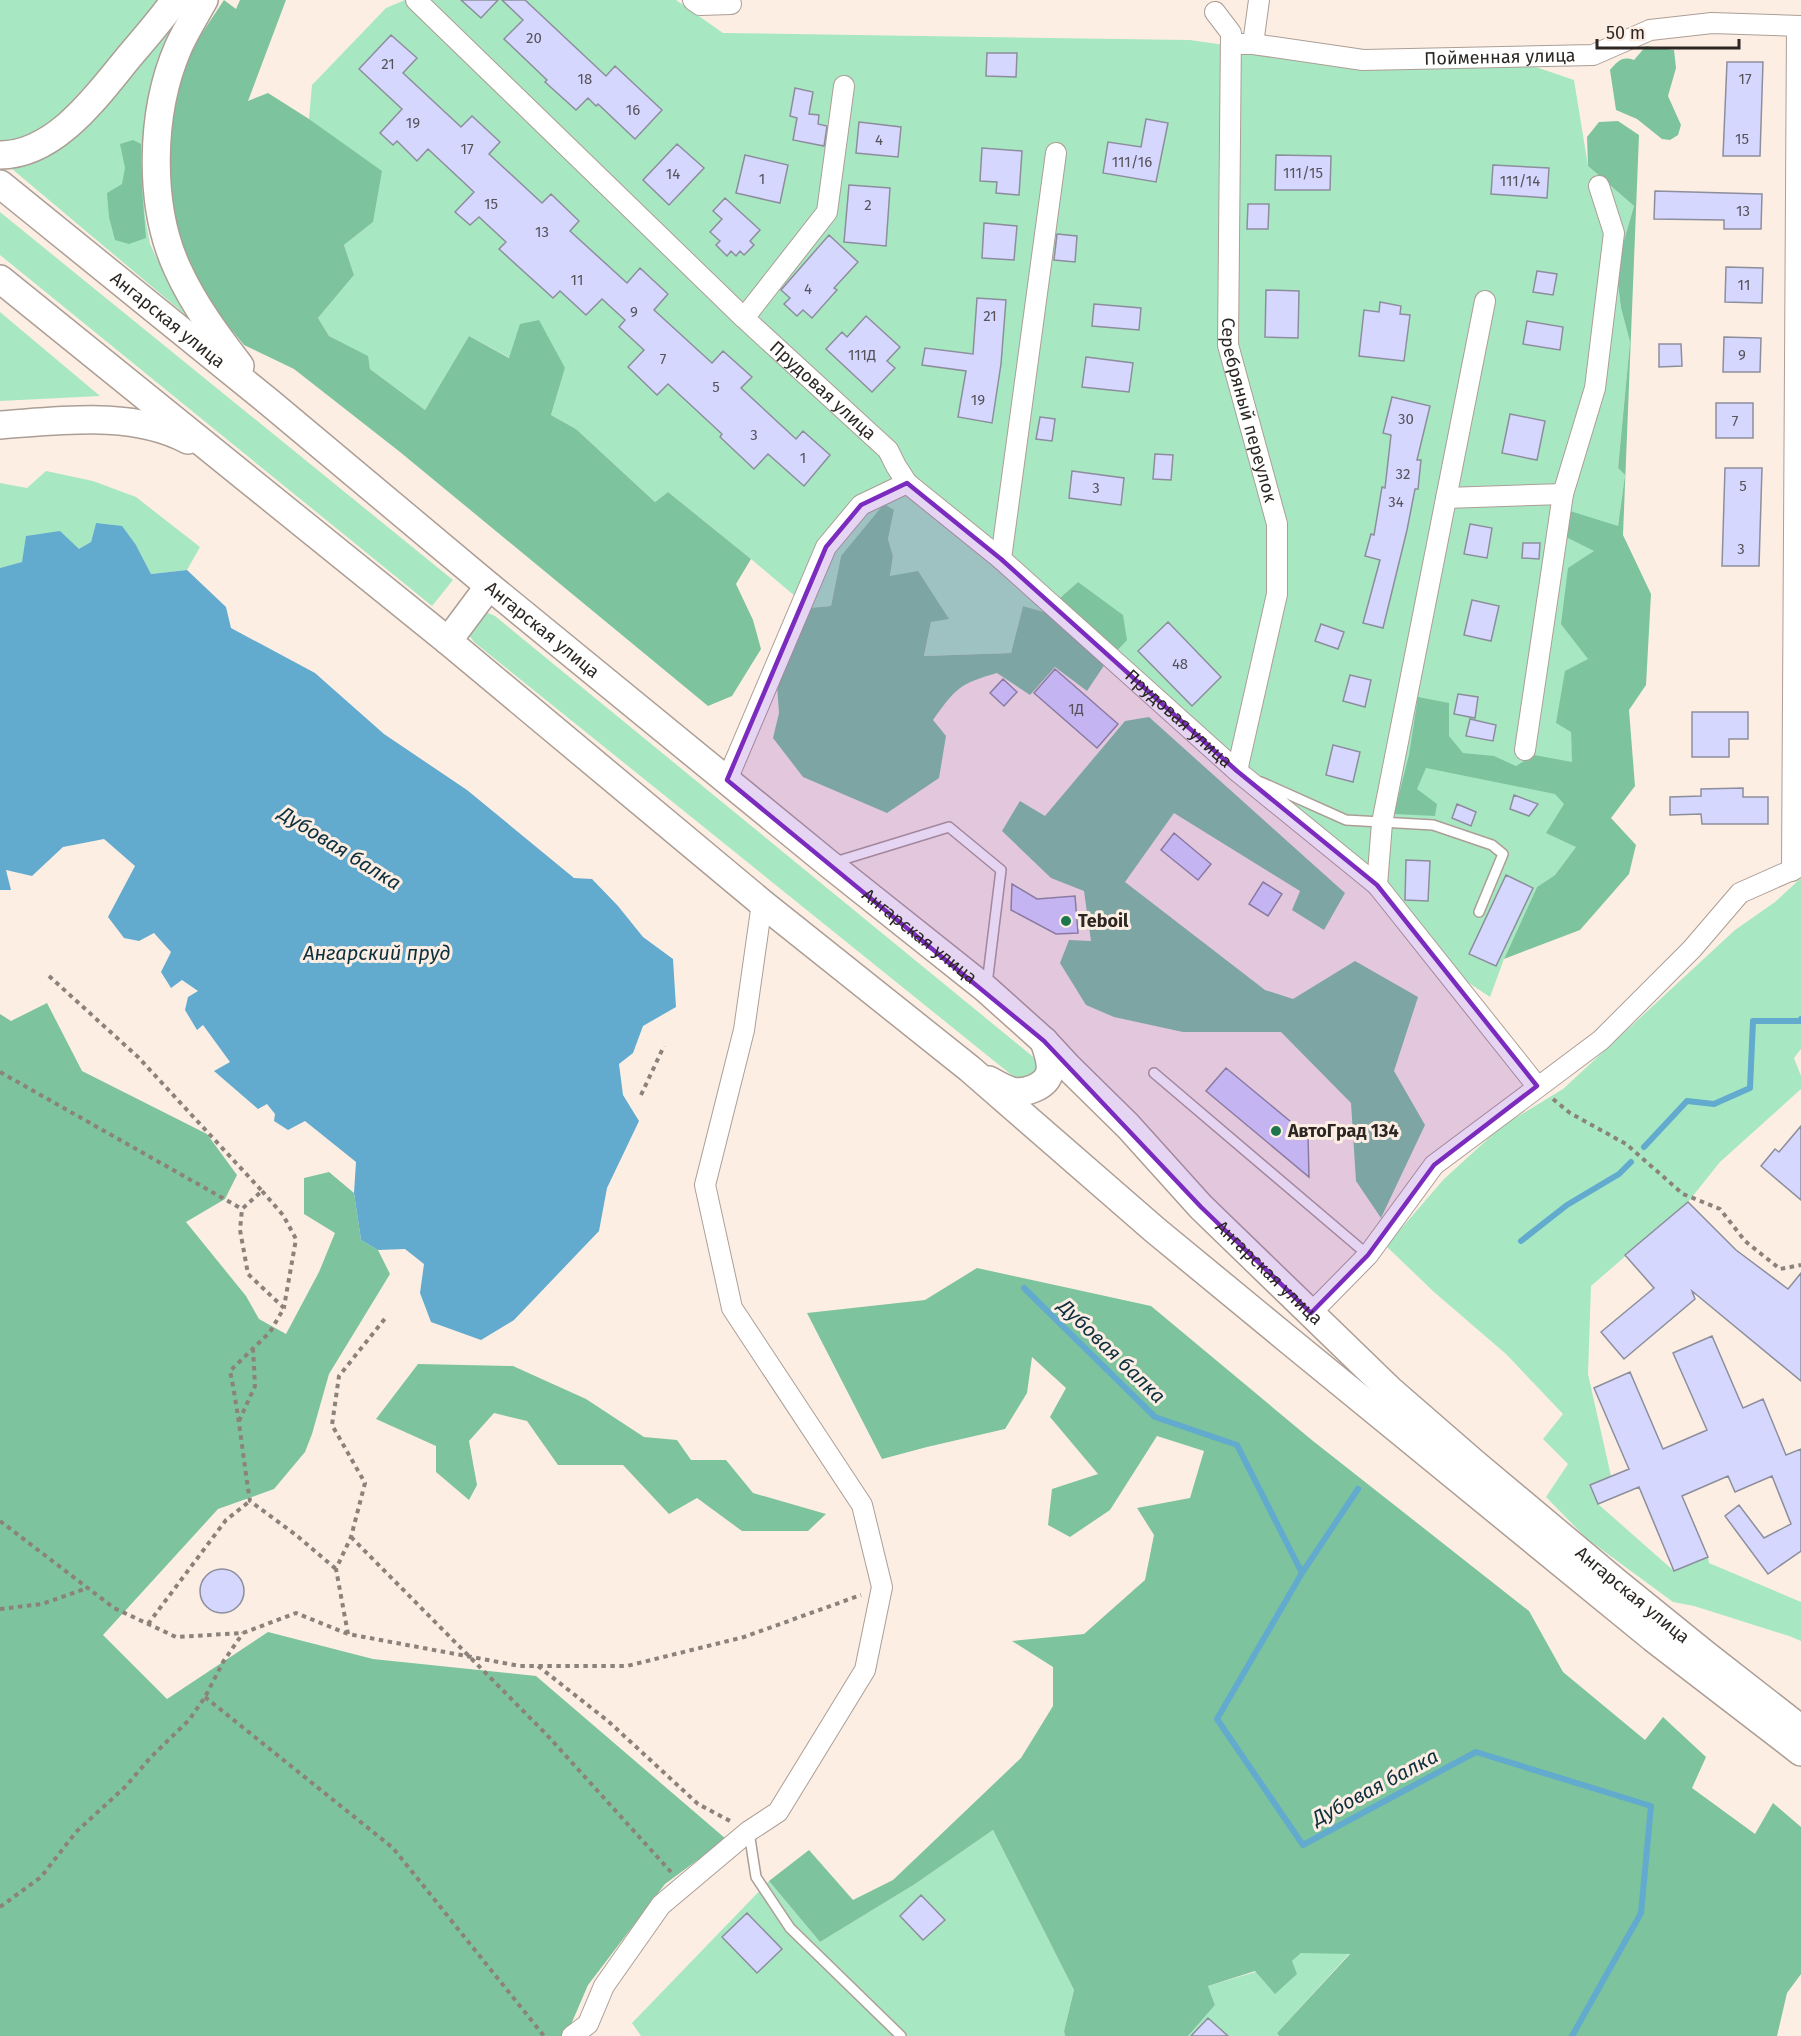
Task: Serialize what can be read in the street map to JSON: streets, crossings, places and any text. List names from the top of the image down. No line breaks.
{"streets":{"main road":["Ангарская улица"],"street":["Пойменная улица","Прудовая улица","Серебряный переулок"]},"crossings":[["Пойменная улица","Серебряный переулок"],["Прудовая улица","Серебряный переулок"]],"water":["Дубовая балка","Ангарский пруд"],"places":["Teboil","АвтоГрад 134"],"house_numbers":["20","21","18","17","16","19","15","4","17","111/16","111/15","14","1","111/14","15","2","13","13","11","11","4","9","21","111Д","9","7","5","19","30","7","3","1","32","5","3","34","3","48","1Д"],"scale_bar":"50 m"}
